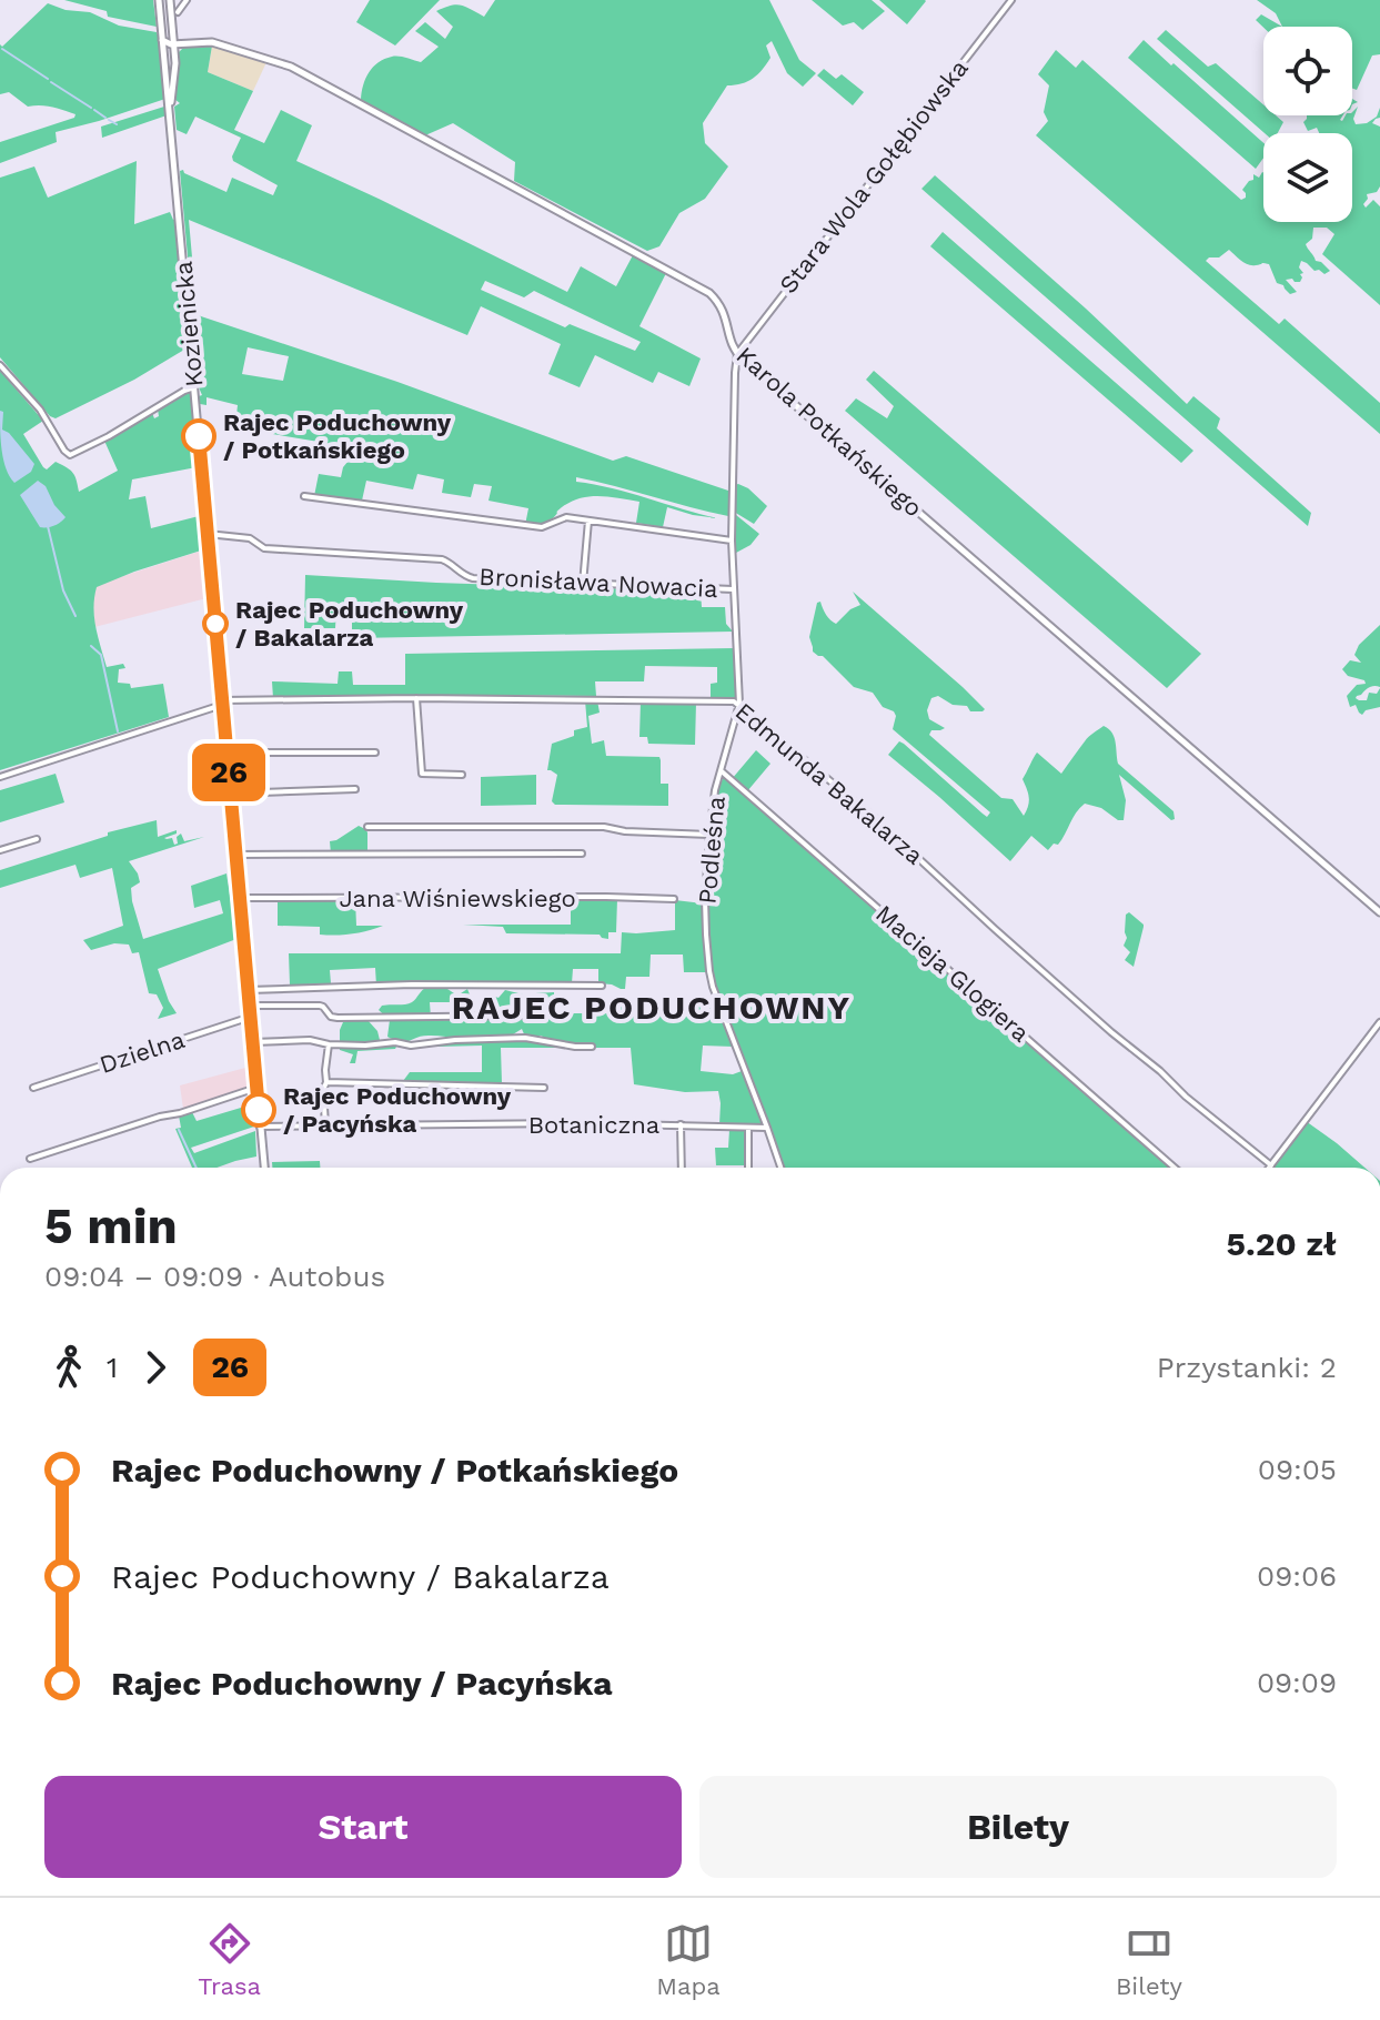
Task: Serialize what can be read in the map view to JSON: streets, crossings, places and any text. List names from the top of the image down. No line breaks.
{"streets":{"street":["Stara Wola Gołębiowska","Kozienicka","Karola Potkańskiego","Bronisława Nowacia","Edmunda Bakalarza","Podleśna","Jana Wiśniewskiego","Macieja Glogiera","Dzielna","Botaniczna"]},"crossings":[["Stara Wola Gołębiowska","Karola Potkańskiego"],["Stara Wola Gołębiowska","Podleśna"],["Kozienicka","Karola Potkańskiego"],["Kozienicka","Bronisława Nowacia"],["Kozienicka","Edmunda Bakalarza"],["Kozienicka","Jana Wiśniewskiego"],["Kozienicka","Dzielna"],["Kozienicka","Botaniczna"],["Karola Potkańskiego","Podleśna"],["Bronisława Nowacia","Podleśna"],["Edmunda Bakalarza","Podleśna"],["Podleśna","Macieja Glogiera"],["Podleśna","Botaniczna"]],"districts":["RAJEC PODUCHOWNY"],"places":["Rajec Poduchowny / Potkańskiego","Rajec Poduchowny / Bakalarza","Rajec Poduchowny / Pacyńska"],"lines":["bus line 26"],"page":{"on_map":"26","heading":["5 min","09:04 – 09:09 · Autobus","5.20 zł"],"legs":["1","26","Przystanki: 2"],"list":[{"name":"Rajec Poduchowny / Potkańskiego","value":"09:05"},{"name":"Rajec Poduchowny / Bakalarza","value":"09:06"},{"name":"Rajec Poduchowny / Pacyńska","value":"09:09"}],"buttons":["Start","Bilety"],"tabs":["Trasa","Mapa","Bilety"]}}
